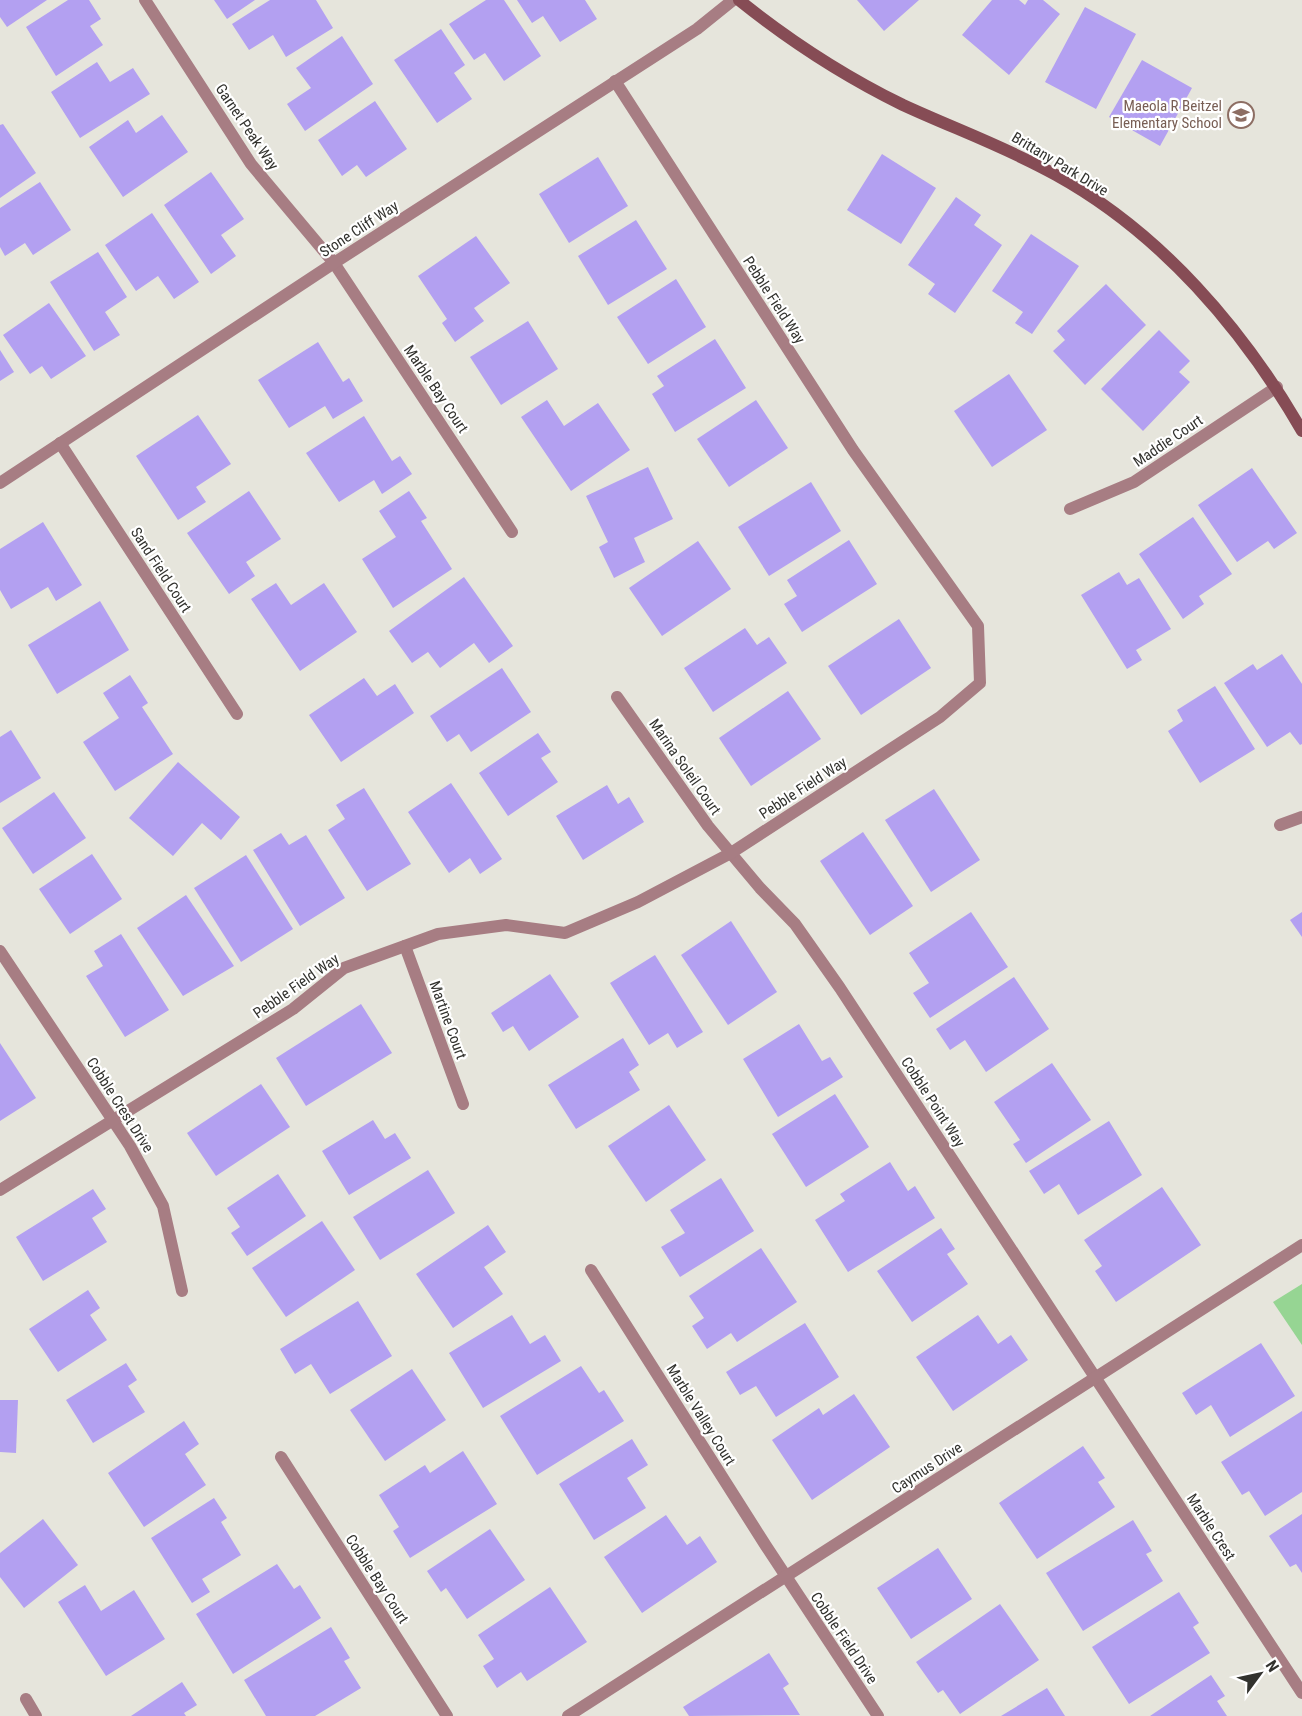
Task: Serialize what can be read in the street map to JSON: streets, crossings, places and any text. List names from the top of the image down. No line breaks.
{"streets":{"street":["Garnet Peak Way","Brittany Park Drive","Stone Cliff Way","Pebble Field Way","Marble Bay Court","Maddie Court","Sand Field Court","Marina Soleil Court","Martine Court","Cobble Point Way","Cobble Crest Drive","Marble Valley Court","Caymus Drive","Marble Crest","Cobble Bay Court","Cobble Field Drive"]},"crossings":[["Garnet Peak Way","Stone Cliff Way"],["Garnet Peak Way","Marble Bay Court"],["Brittany Park Drive","Maddie Court"],["Stone Cliff Way","Pebble Field Way"],["Stone Cliff Way","Marble Bay Court"],["Stone Cliff Way","Sand Field Court"],["Pebble Field Way","Marina Soleil Court"],["Pebble Field Way","Martine Court"],["Pebble Field Way","Cobble Point Way"],["Pebble Field Way","Cobble Crest Drive"],["Marina Soleil Court","Cobble Point Way"],["Cobble Point Way","Caymus Drive"],["Cobble Point Way","Marble Crest"],["Marble Valley Court","Caymus Drive"],["Marble Valley Court","Cobble Field Drive"],["Caymus Drive","Marble Crest"],["Caymus Drive","Cobble Field Drive"]],"places":{"school or university":["Maeola R Beitzel Elementary School"]},"north":"top right"}
